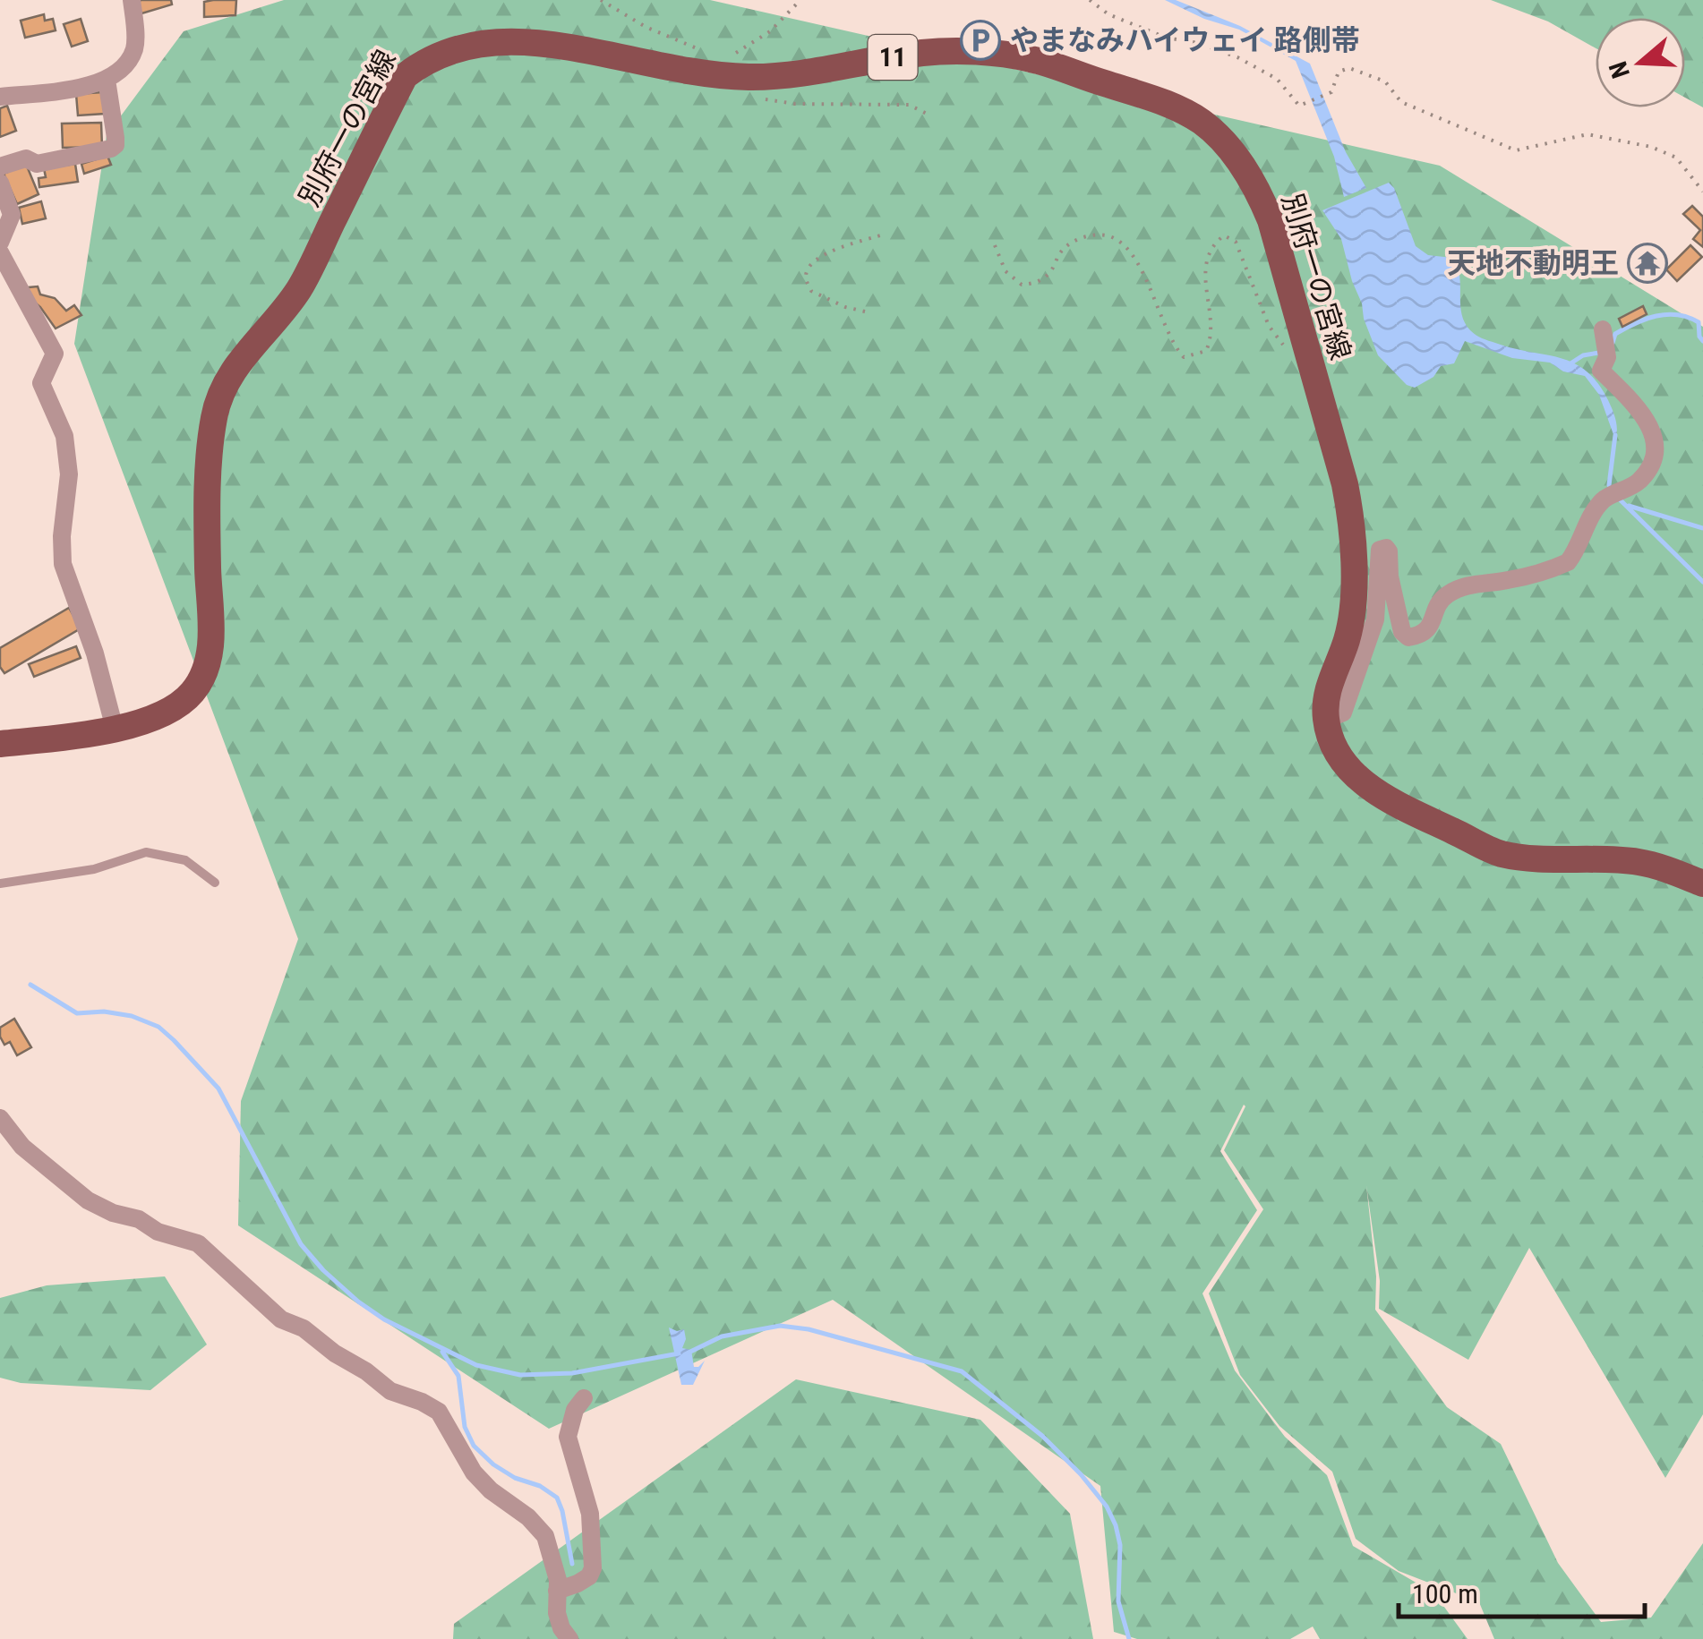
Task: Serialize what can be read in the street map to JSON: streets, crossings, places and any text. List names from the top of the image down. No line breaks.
{"streets":{"main road":["11","別府一の宮線"]},"places":{"parking":["やまなみハイウェイ 路側帯"],"temple":["天地不動明王"]},"scale_bar":"100 m","north":"left"}
